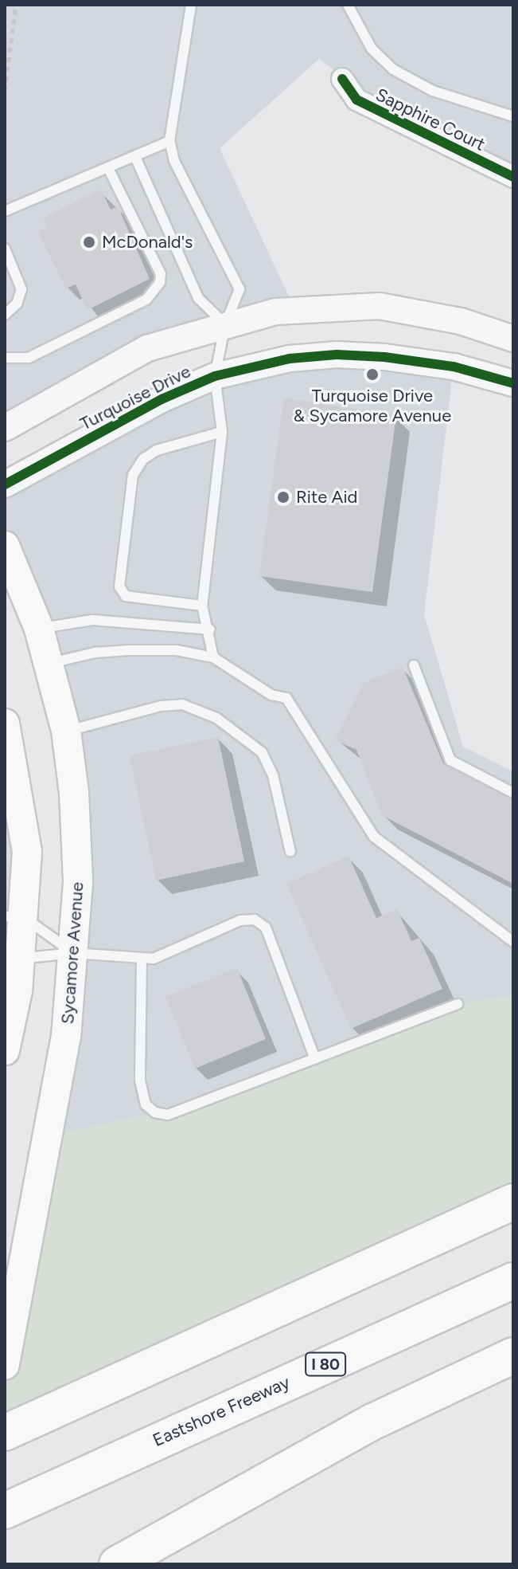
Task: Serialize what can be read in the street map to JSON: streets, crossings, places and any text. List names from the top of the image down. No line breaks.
{"streets":{"highway":["I 80","Eastshore Freeway"],"main road":["Sycamore Avenue"],"street":["Sapphire Court","Turquoise Drive"]},"places":["McDonald's","Turquoise Drive & Sycamore Avenue","Rite Aid"]}
